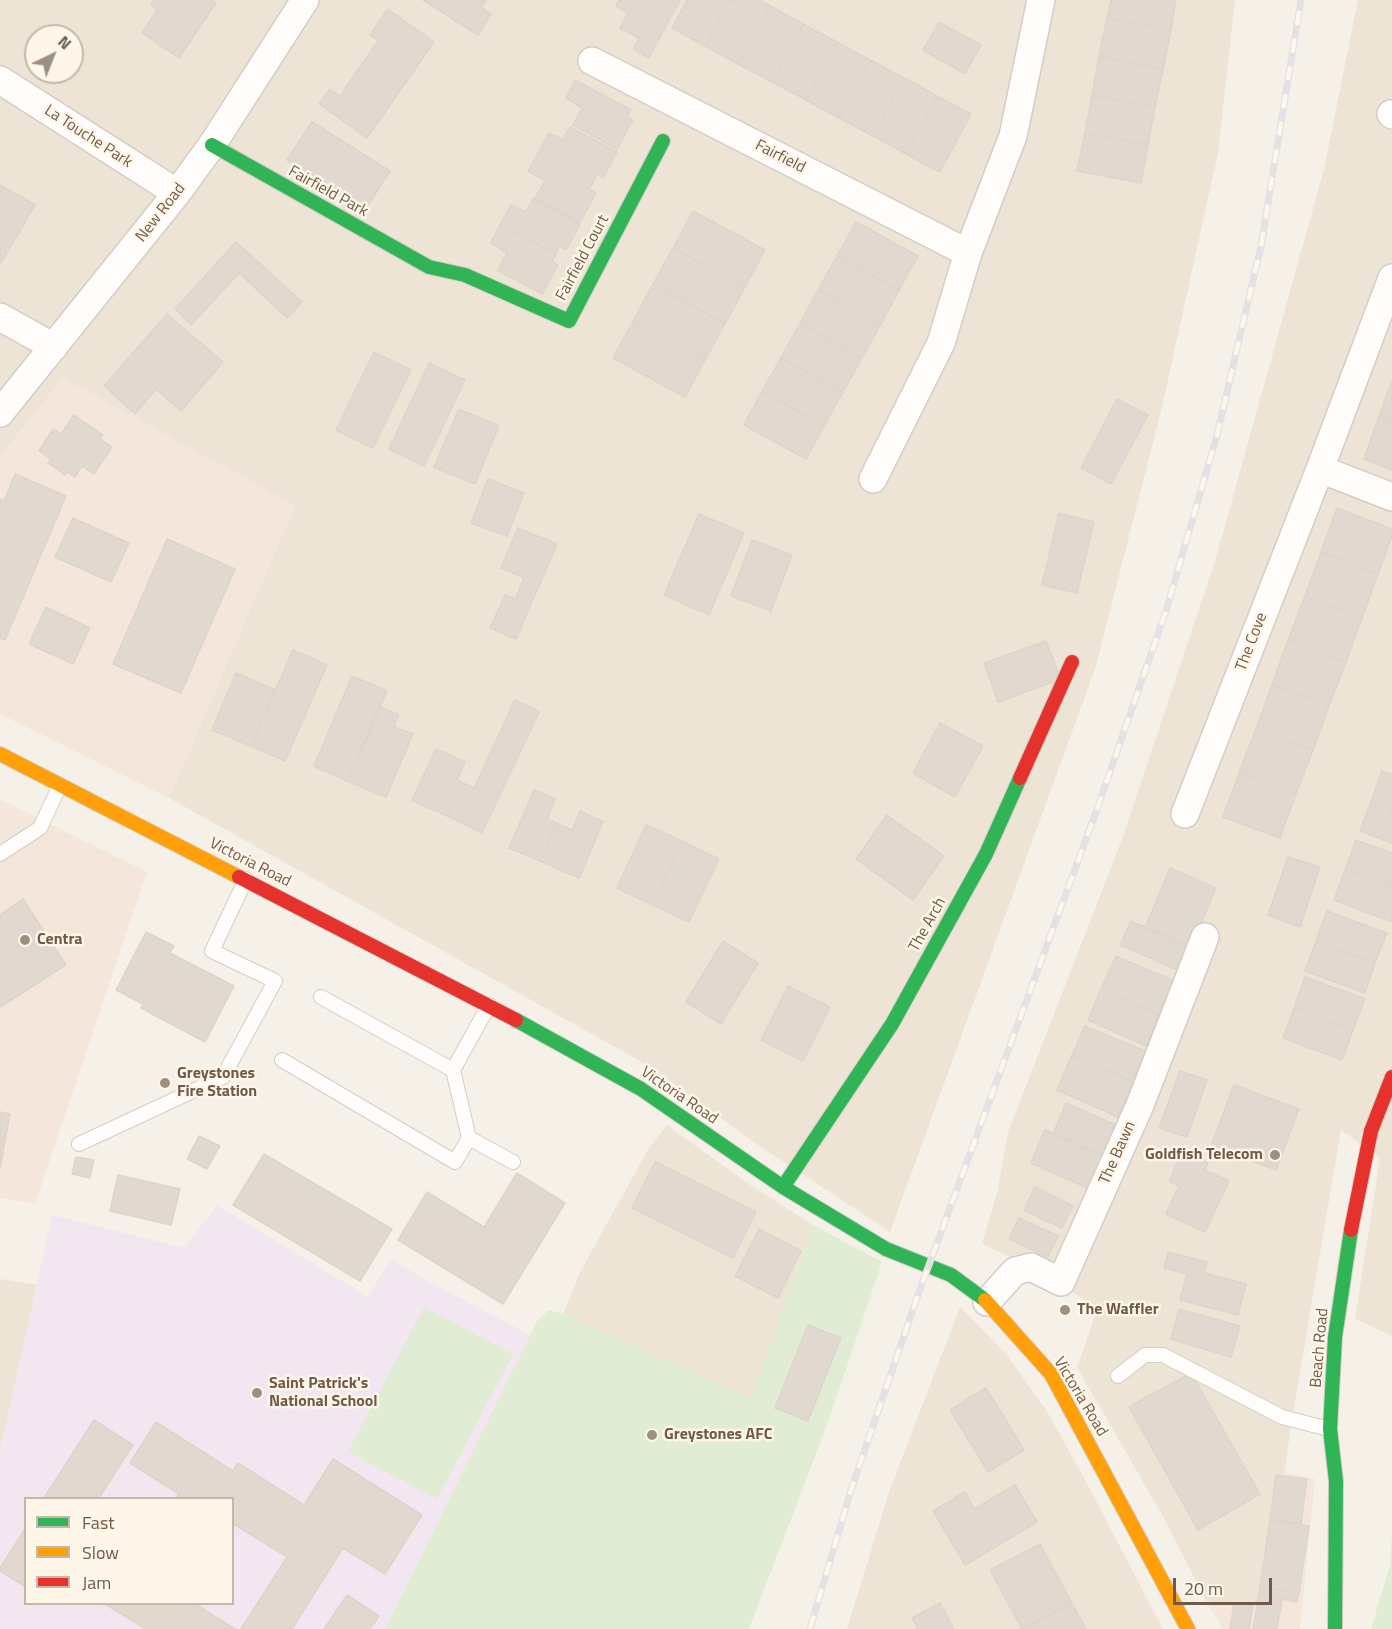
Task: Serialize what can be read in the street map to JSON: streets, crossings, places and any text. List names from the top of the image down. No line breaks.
{"streets":{"street":["La Touche Park","Fairfield","Fairfield Park","New Road","Fairfield Court","The Cove","Victoria Road","The Arch","The Bawn","Beach Road"]},"crossings":[["La Touche Park","New Road"],["Fairfield Park","New Road"],["Fairfield Park","Fairfield Court"],["Victoria Road","The Arch"],["Victoria Road","The Bawn"]],"places":["Centra","Greystones Fire Station","Goldfish Telecom","The Waffler","Saint Patrick's National School","Greystones AFC"],"legend":["Fast","Slow","Jam"],"scale_bar":"20 m","north":"top right"}
